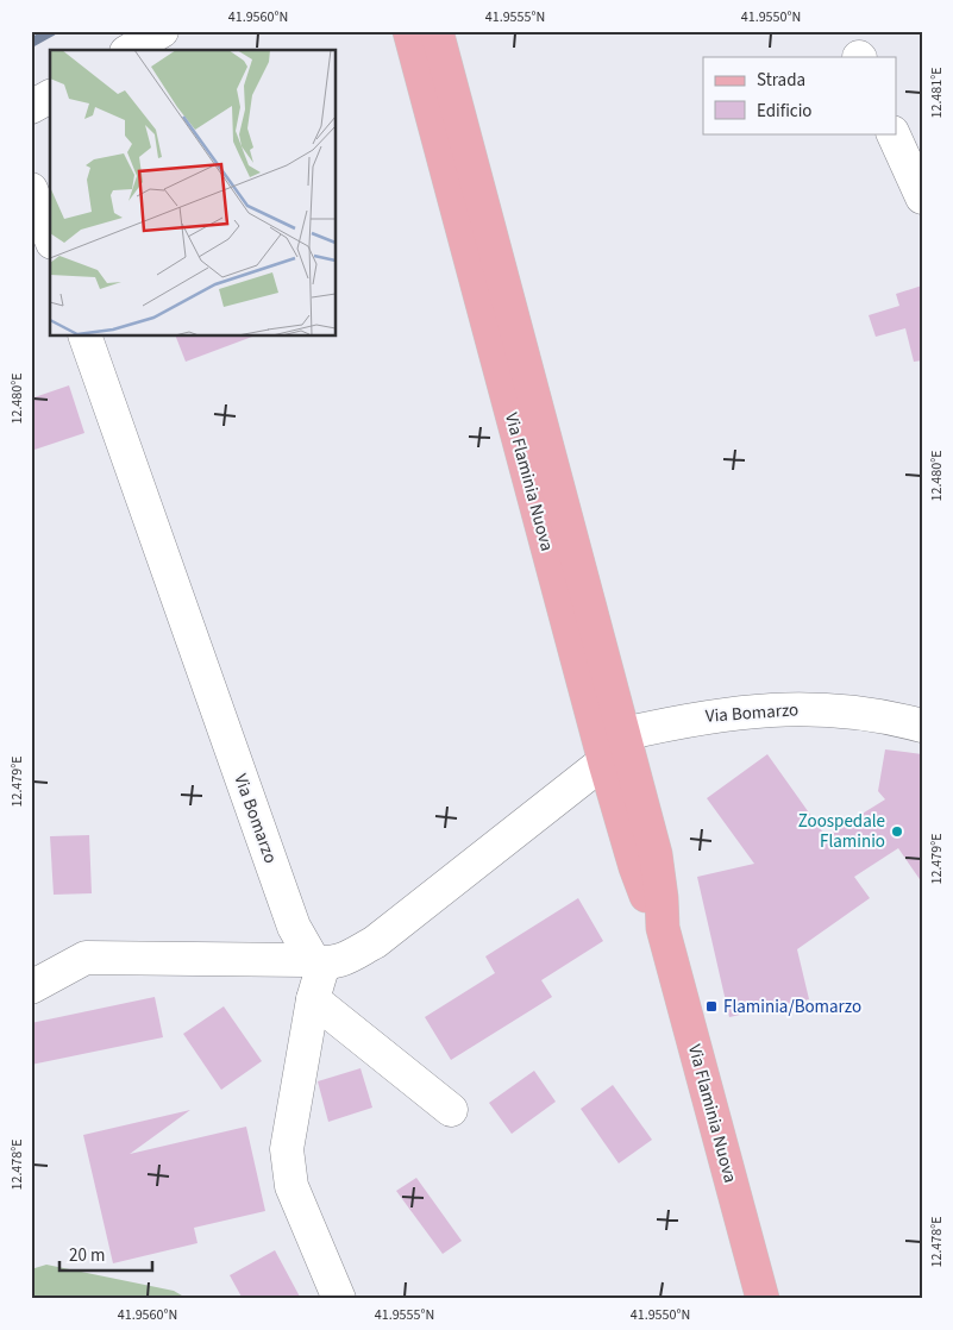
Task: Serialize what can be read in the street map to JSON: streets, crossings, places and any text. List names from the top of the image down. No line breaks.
{"streets":{"main road":["Via Flaminia Nuova"],"street":["Via Bomarzo"]},"crossings":[["Via Flaminia Nuova","Via Bomarzo"]],"places":{"other":["Zoospedale Flaminio"],"transit":["Flaminia/Bomarzo"]},"legend":["Strada","Edificio"],"scale_bar":"20 m","coordinates":["41.9560°N","41.9555°N","41.9550°N","12.481°E","12.480°E","12.479°E","12.478°E"]}
